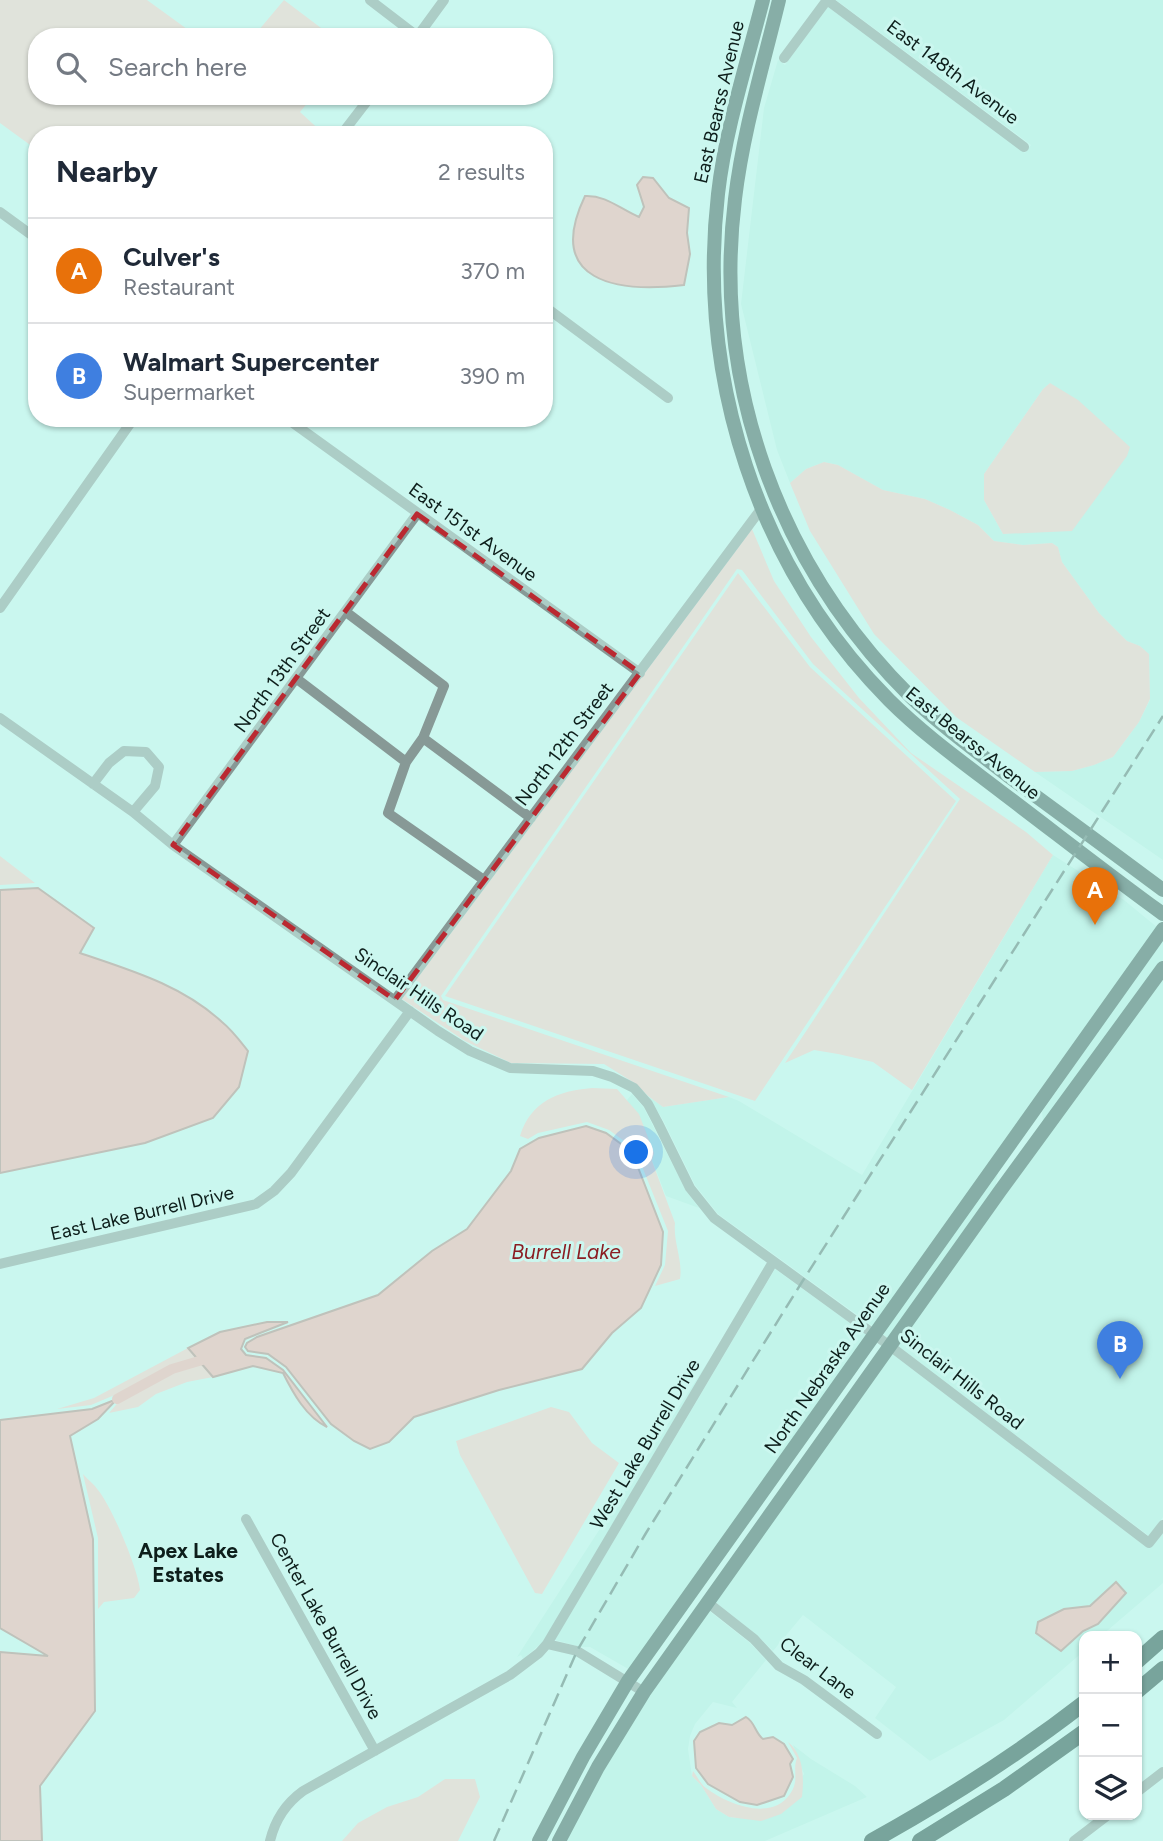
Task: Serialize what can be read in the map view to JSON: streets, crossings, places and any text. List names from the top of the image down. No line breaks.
{"streets":{"main road":["East Bearss Avenue","North Nebraska Avenue"],"street":["East 148th Avenue","East 151st Avenue","North 13th Street","North 12th Street","Sinclair Hills Road","East Lake Burrell Drive","West Lake Burrell Drive","Center Lake Burrell Drive","Clear Lane"]},"crossings":[["East Bearss Avenue","North 12th Street"],["East 151st Avenue","North 13th Street"],["East 151st Avenue","North 12th Street"],["North 13th Street","Sinclair Hills Road"],["North 12th Street","Sinclair Hills Road"],["Sinclair Hills Road","East Lake Burrell Drive"],["Sinclair Hills Road","North Nebraska Avenue"],["Sinclair Hills Road","West Lake Burrell Drive"],["North Nebraska Avenue","Clear Lane"],["West Lake Burrell Drive","Center Lake Burrell Drive"]],"districts":["Apex Lake Estates"],"water":["Burrell Lake"],"page":{"search":"Search here","heading":["Nearby","2 results"],"list":[{"mark":"A","name":"Culver's","note":"Restaurant","value":"370 m"},{"mark":"B","name":"Walmart Supercenter","note":"Supermarket","value":"390 m"}],"pins":["A","B"],"map_buttons":["+","−"]}}
